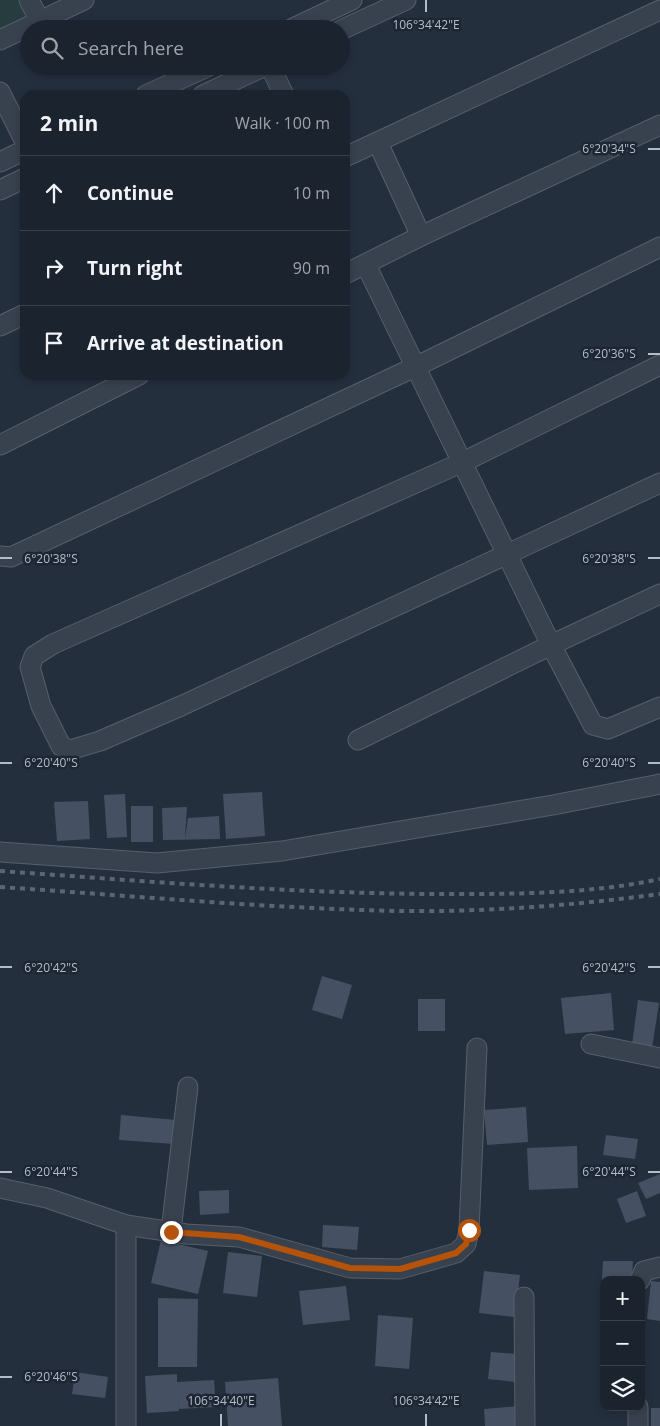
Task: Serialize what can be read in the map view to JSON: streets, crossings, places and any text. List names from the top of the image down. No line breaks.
{"page":{"search":"Search here","heading":["2 min","Walk · 100 m"],"list":[["Continue","10 m"],["Turn right","90 m"],"Arrive at destination"],"map_buttons":["+","−"]},"coordinates":["106°34'42\"E","6°20'34\"S","6°20'36\"S","6°20'38\"S","6°20'40\"S","6°20'42\"S","6°20'44\"S","6°20'46\"S","106°34'40\"E"]}
